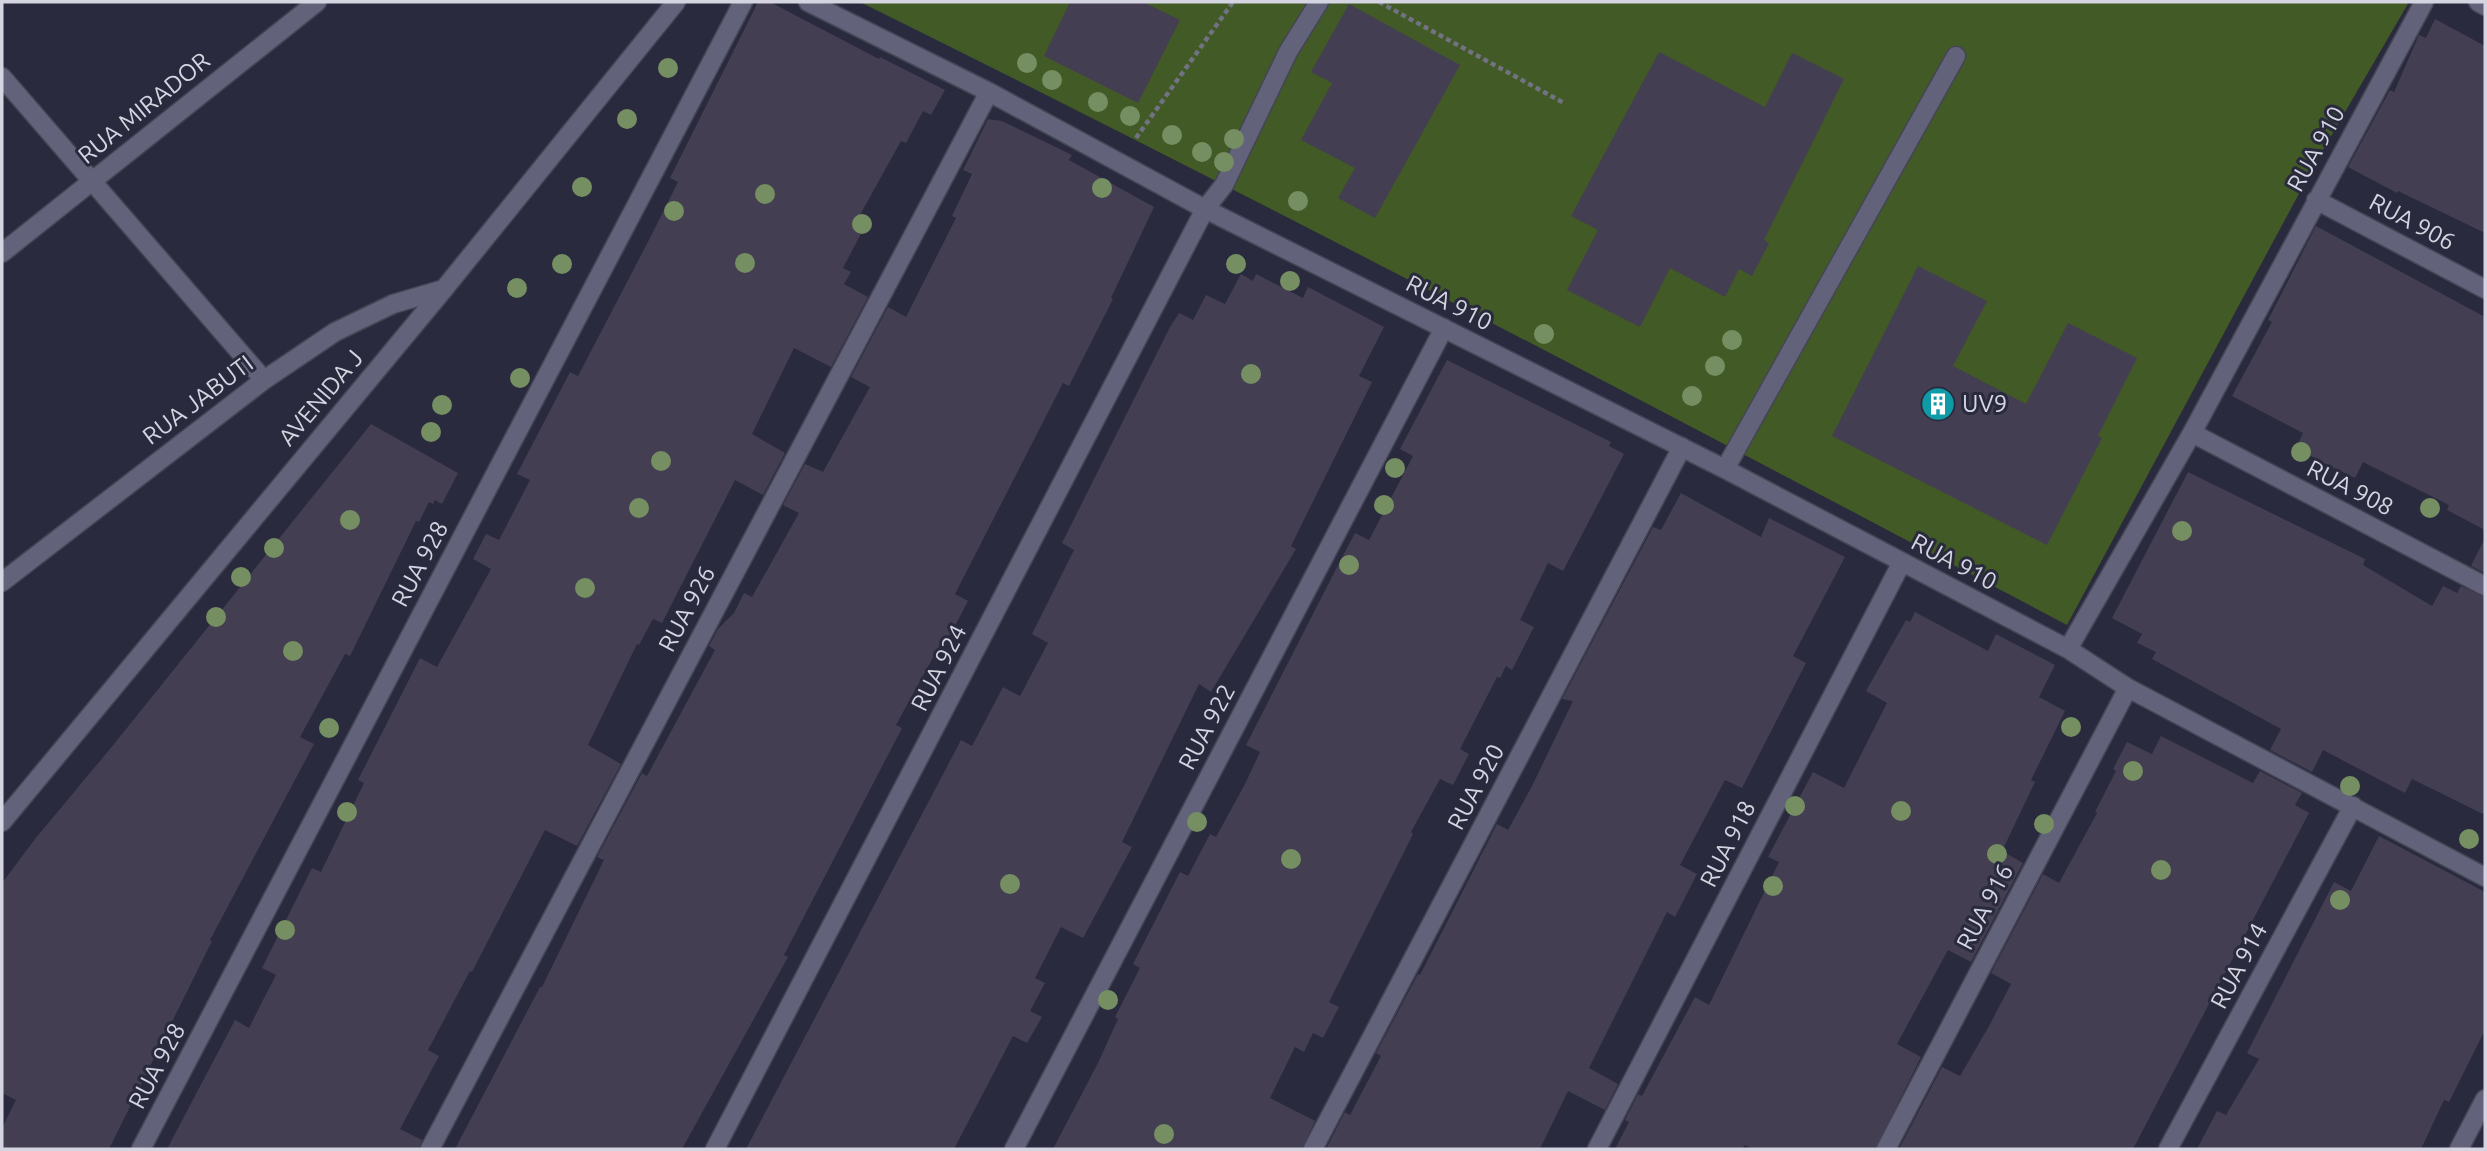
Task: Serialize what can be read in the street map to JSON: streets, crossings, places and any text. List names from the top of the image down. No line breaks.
{"streets":{"street":["RUA MIRADOR","RUA 910","RUA 906","AVENIDA J","RUA JABUTI","RUA 908","RUA 928","RUA 926","RUA 924","RUA 922","RUA 920","RUA 918","RUA 916","RUA 914"]},"crossings":[["RUA 910","RUA 906"],["RUA 910","RUA 908"],["RUA 910","RUA 926"],["RUA 910","RUA 924"],["RUA 910","RUA 922"],["RUA 910","RUA 920"],["RUA 910","RUA 918"],["RUA 910","RUA 916"],["RUA 910","RUA 914"],["AVENIDA J","RUA JABUTI"]],"places":{"building":["UV9"]}}
